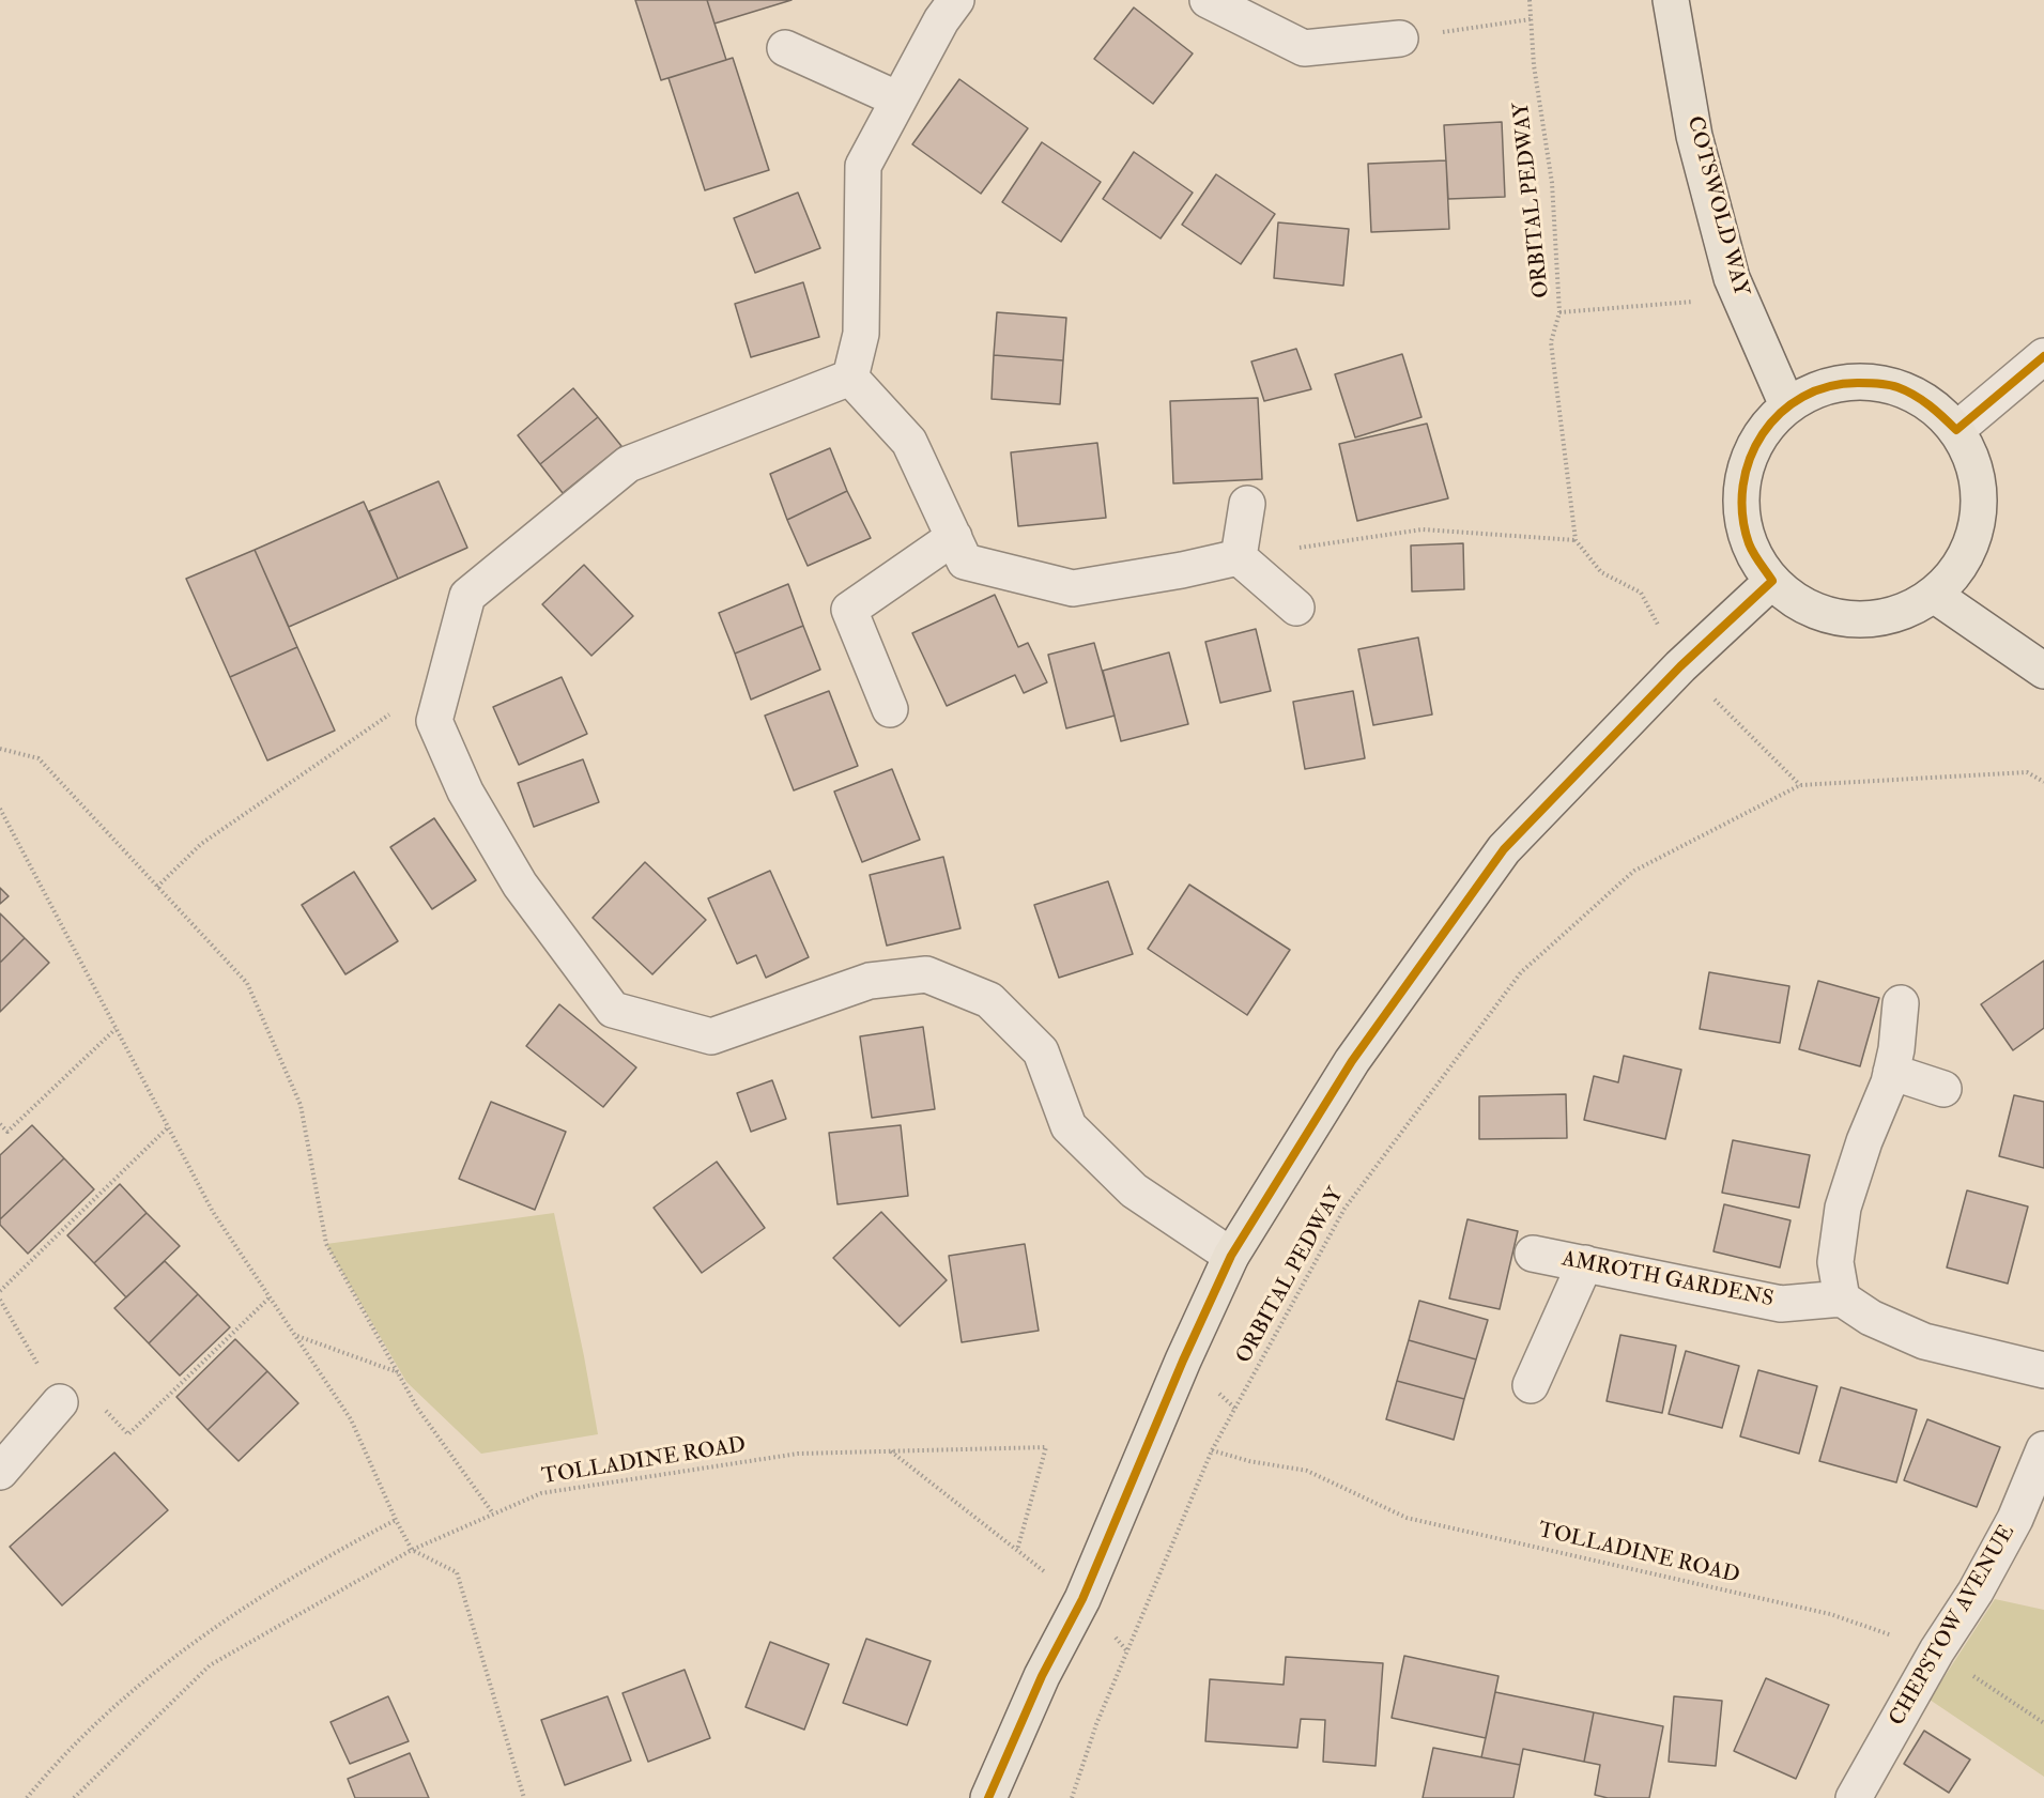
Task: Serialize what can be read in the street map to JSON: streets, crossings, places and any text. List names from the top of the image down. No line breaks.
{"streets":{"main road":["COTSWOLD WAY"],"street":["AMROTH GARDENS","CHEPSTOW AVENUE"],"path":["ORBITAL PEDWAY","TOLLADINE ROAD"]},"crossings":[["ORBITAL PEDWAY","TOLLADINE ROAD"],["TOLLADINE ROAD","CHEPSTOW AVENUE"]]}
